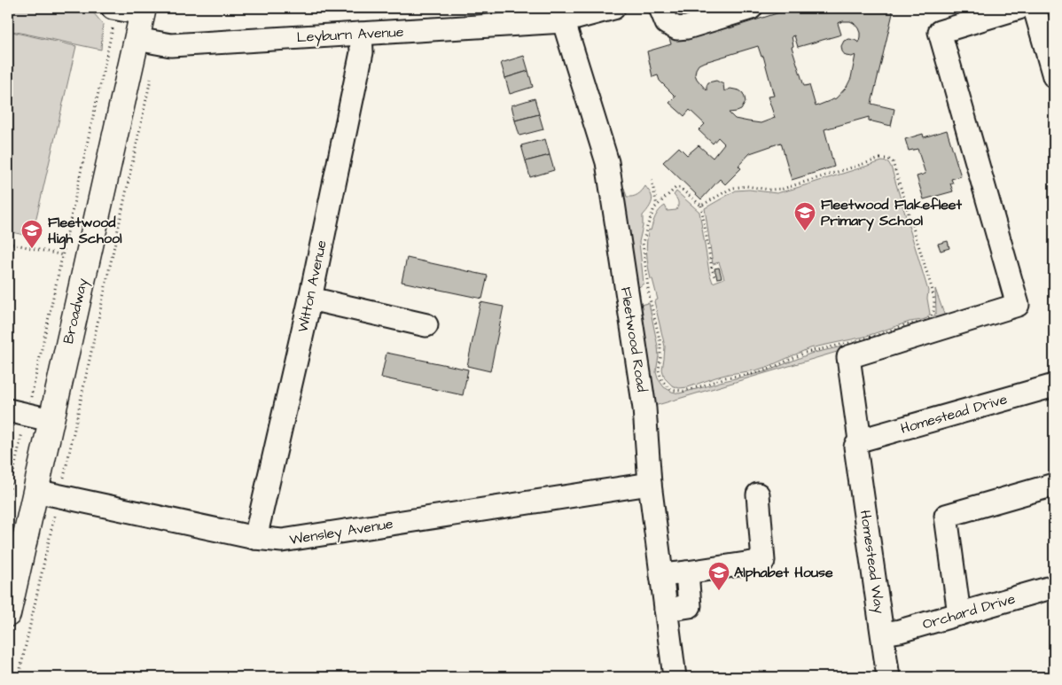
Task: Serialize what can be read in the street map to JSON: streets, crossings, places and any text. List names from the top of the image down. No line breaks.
{"streets":{"main road":["Broadway"],"street":["Leyburn Avenue","Witton Avenue","Fleetwood Road","Homestead Drive","Wensley Avenue","Homestead Way","Orchard Drive"]},"crossings":[["Leyburn Avenue","Witton Avenue"],["Leyburn Avenue","Broadway"],["Leyburn Avenue","Fleetwood Road"],["Witton Avenue","Wensley Avenue"],["Broadway","Wensley Avenue"],["Fleetwood Road","Wensley Avenue"],["Homestead Drive","Homestead Way"],["Homestead Way","Orchard Drive"]],"places":{"school or university":["Fleetwood Flakefleet Primary School","Fleetwood High School","Alphabet House"]}}
